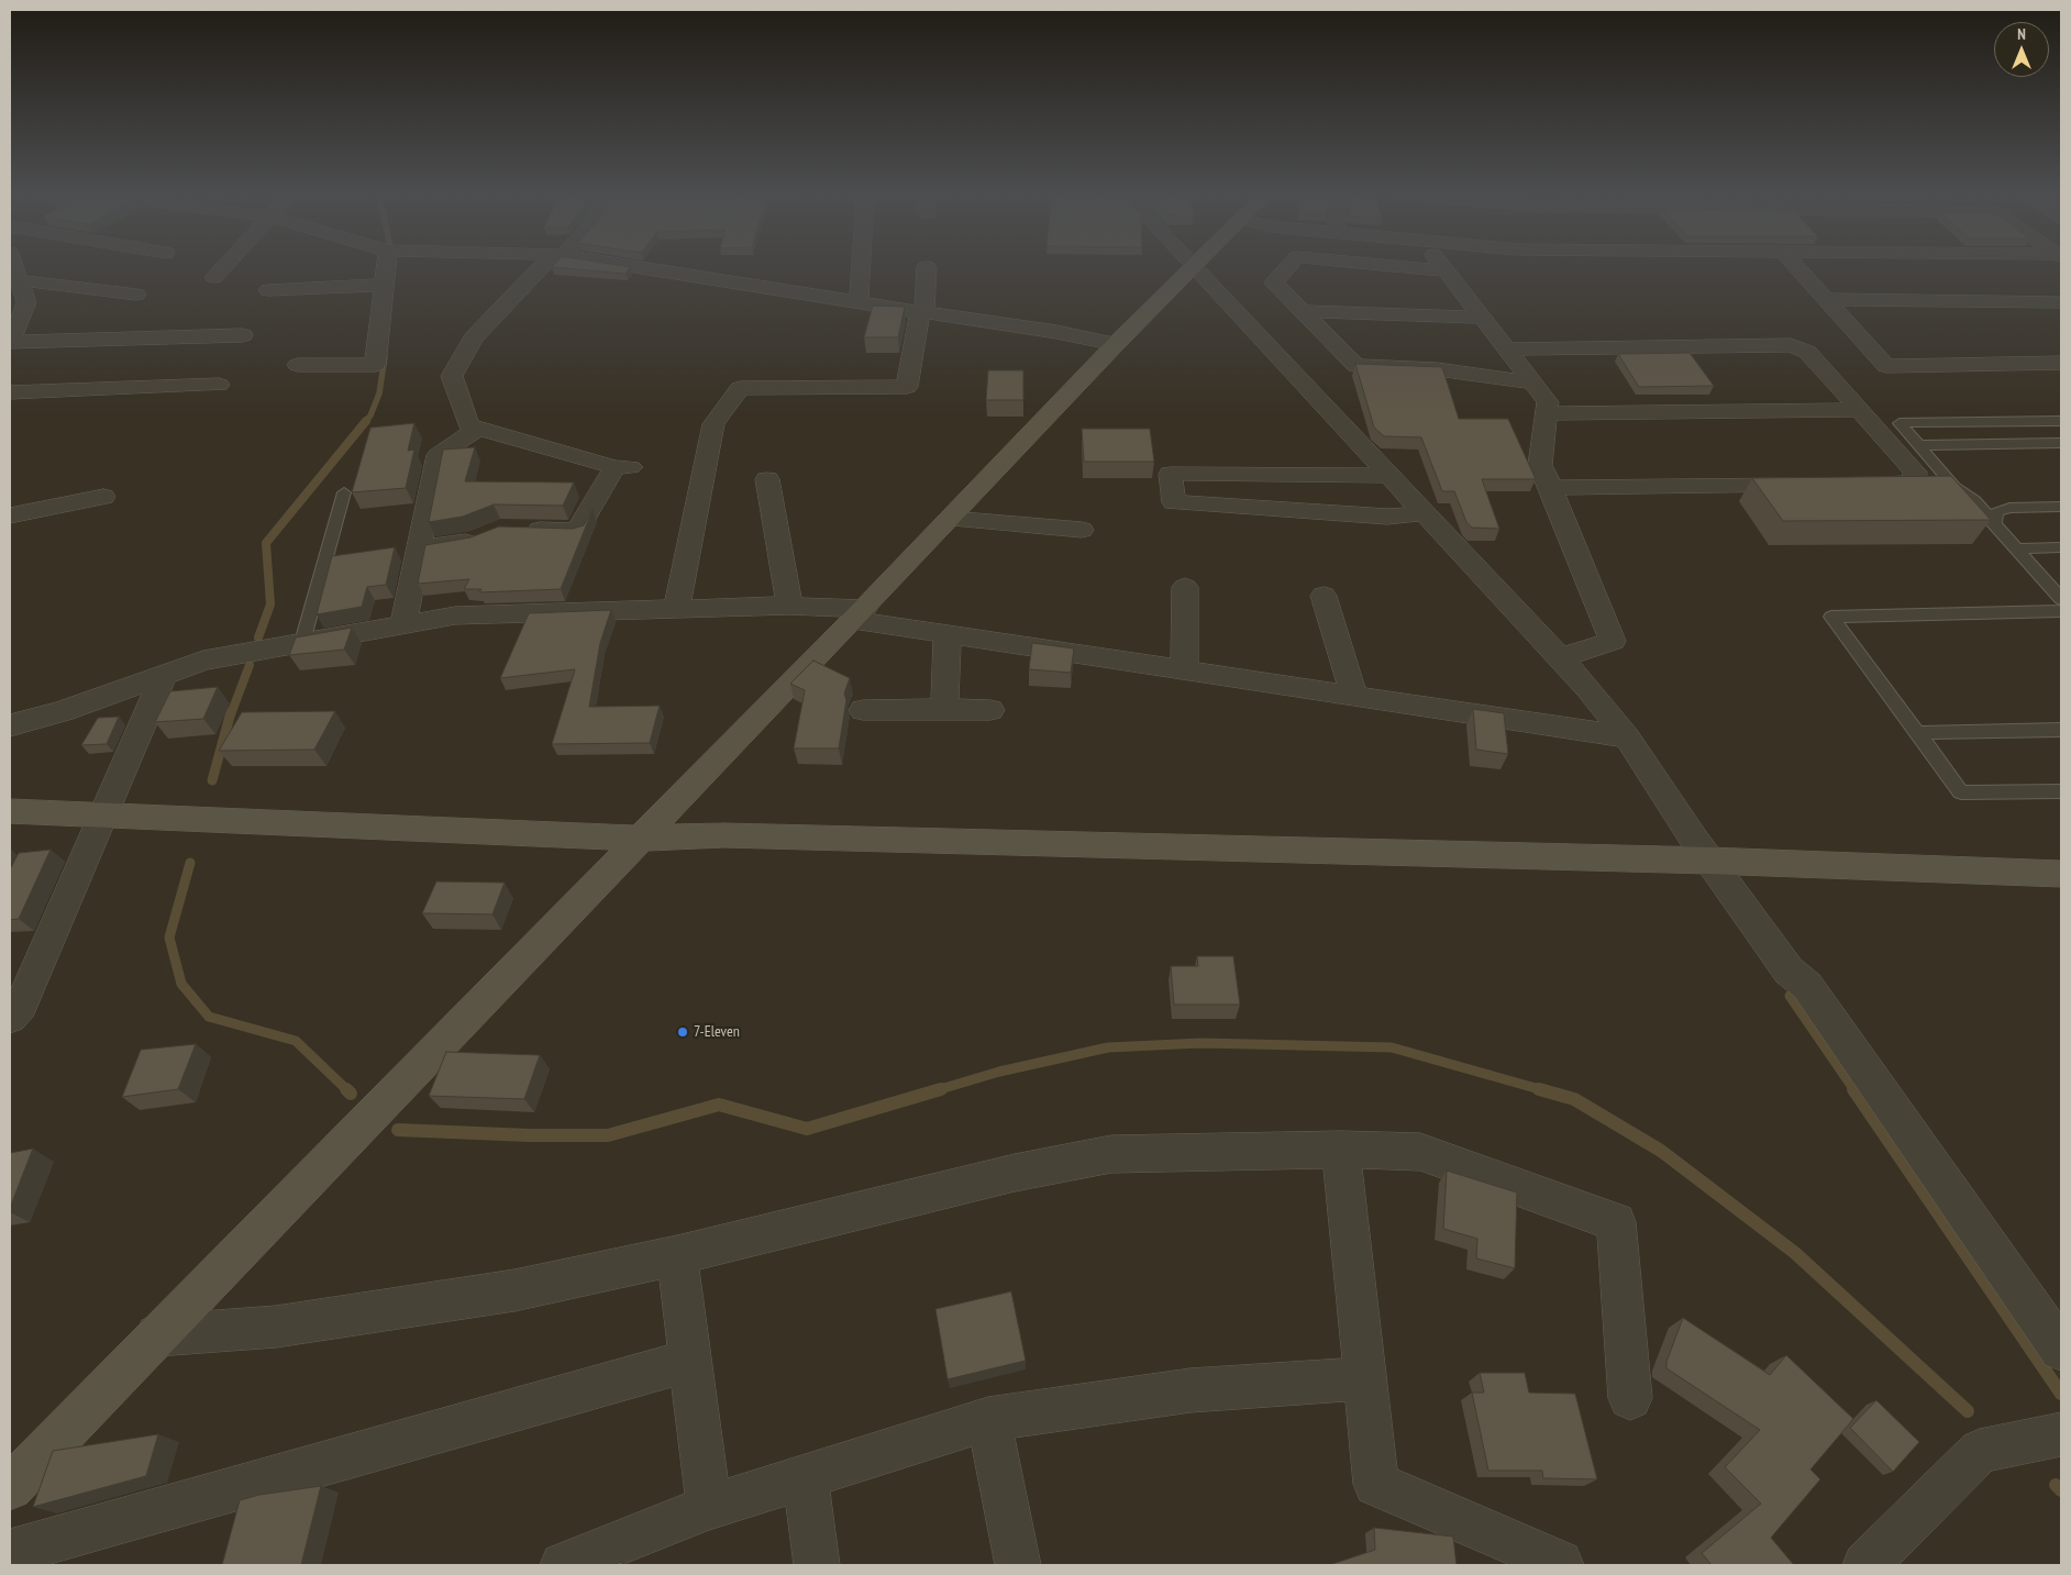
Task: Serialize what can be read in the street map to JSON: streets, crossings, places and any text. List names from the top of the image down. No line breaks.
{"places":["7-Eleven"],"north":"top"}
